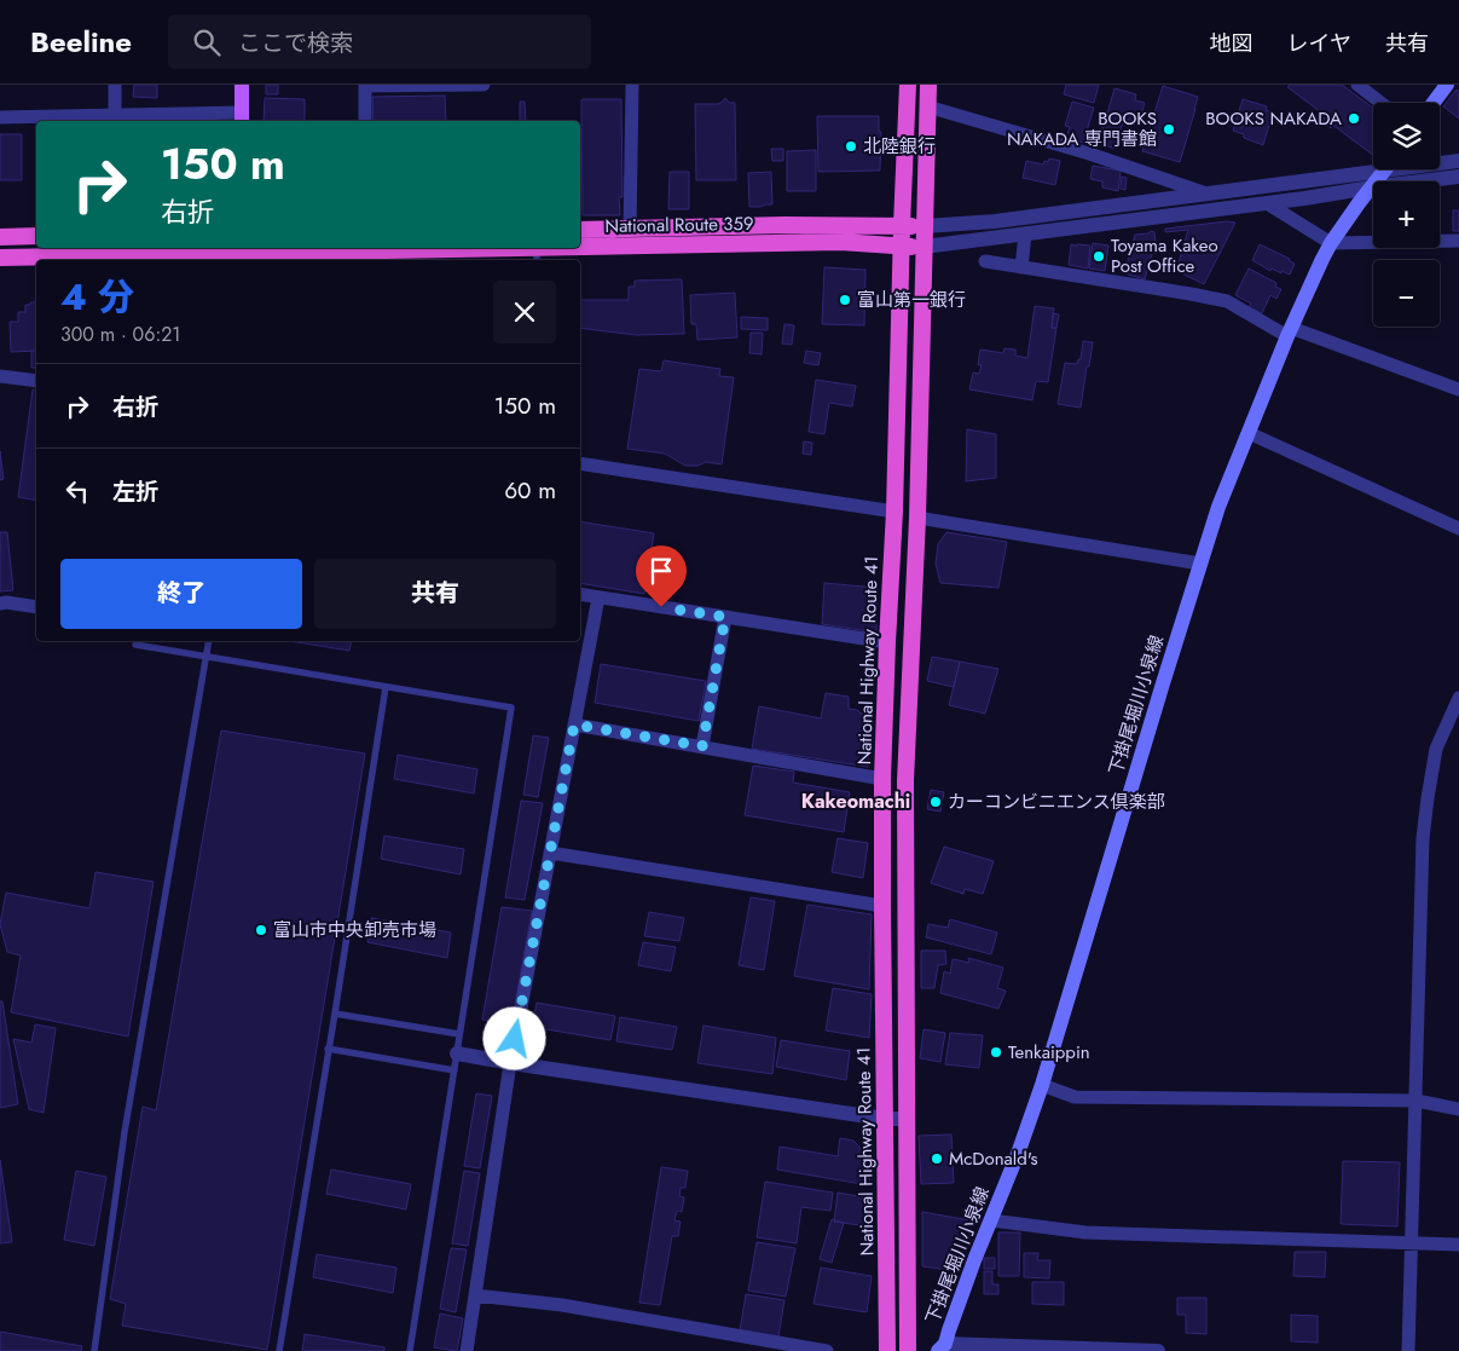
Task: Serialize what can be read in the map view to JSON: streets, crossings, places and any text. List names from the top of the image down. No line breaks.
{"streets":{"highway":["National Route 359","National Highway Route 41"],"main road":["下掛尾堀川小泉線"]},"crossings":[["National Route 359","National Highway Route 41"]],"districts":["Kakeomachi"],"places":["BOOKS NAKADA","BOOKS NAKADA 専門書館","北陸銀行","Toyama Kakeo Post Office","富山第一銀行","カーコンビニエンス倶楽部","富山市中央卸売市場","Tenkaippin","McDonald's"],"page":{"header":"Beeline","search":"ここで検索","nav":["地図","レイヤ","共有"],"map_buttons":["+","−"],"turn":["150 m","右折"],"heading":["4 分","300 m · 06:21"],"list":[{"name":"右折","value":"150 m"},{"name":"左折","value":"60 m"}],"buttons":["終了","共有"]}}
